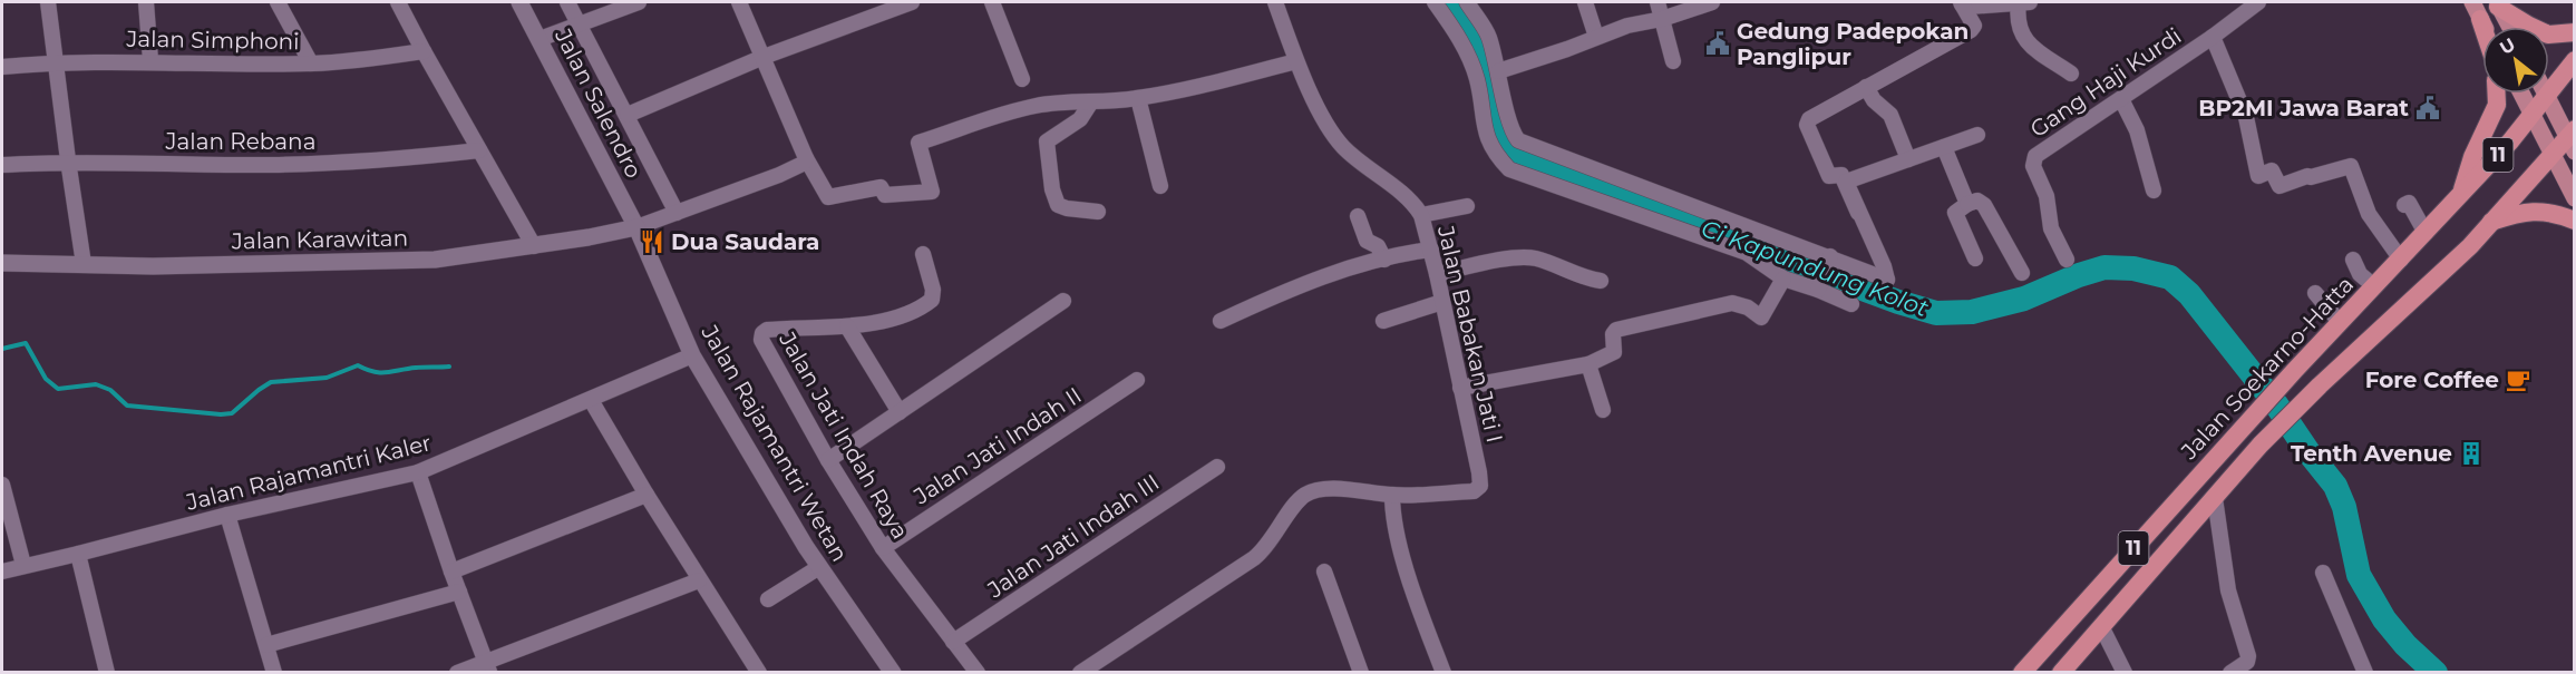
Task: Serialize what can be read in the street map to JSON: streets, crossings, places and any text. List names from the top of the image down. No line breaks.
{"streets":{"highway":["11","Jalan Soekarno-Hatta"],"street":["Jalan Simphoni","Gang Haji Kurdi","Jalan Salendro","Jalan Rebana","Jalan Karawitan","Jalan Babakan Jati I","Jalan Jati Indah Raya","Jalan Rajamantri Wetan","Jalan Jati Indah II","Jalan Rajamantri Kaler","Jalan Jati Indah III"]},"crossings":[["Jalan Salendro","Jalan Karawitan"],["Jalan Salendro","Jalan Rajamantri Wetan"],["11","Jalan Soekarno-Hatta"],["Jalan Karawitan","Jalan Rajamantri Wetan"],["Jalan Jati Indah Raya","Jalan Jati Indah II"],["Jalan Jati Indah Raya","Jalan Jati Indah III"],["Jalan Rajamantri Wetan","Jalan Rajamantri Kaler"]],"water":["Ci Kapundung Kolot"],"places":{"public building":["Gedung Padepokan Panglipur","BP2MI Jawa Barat"],"restaurant":["Dua Saudara"],"cafe":["Fore Coffee"],"building":["Tenth Avenue"]},"north":"top left"}
